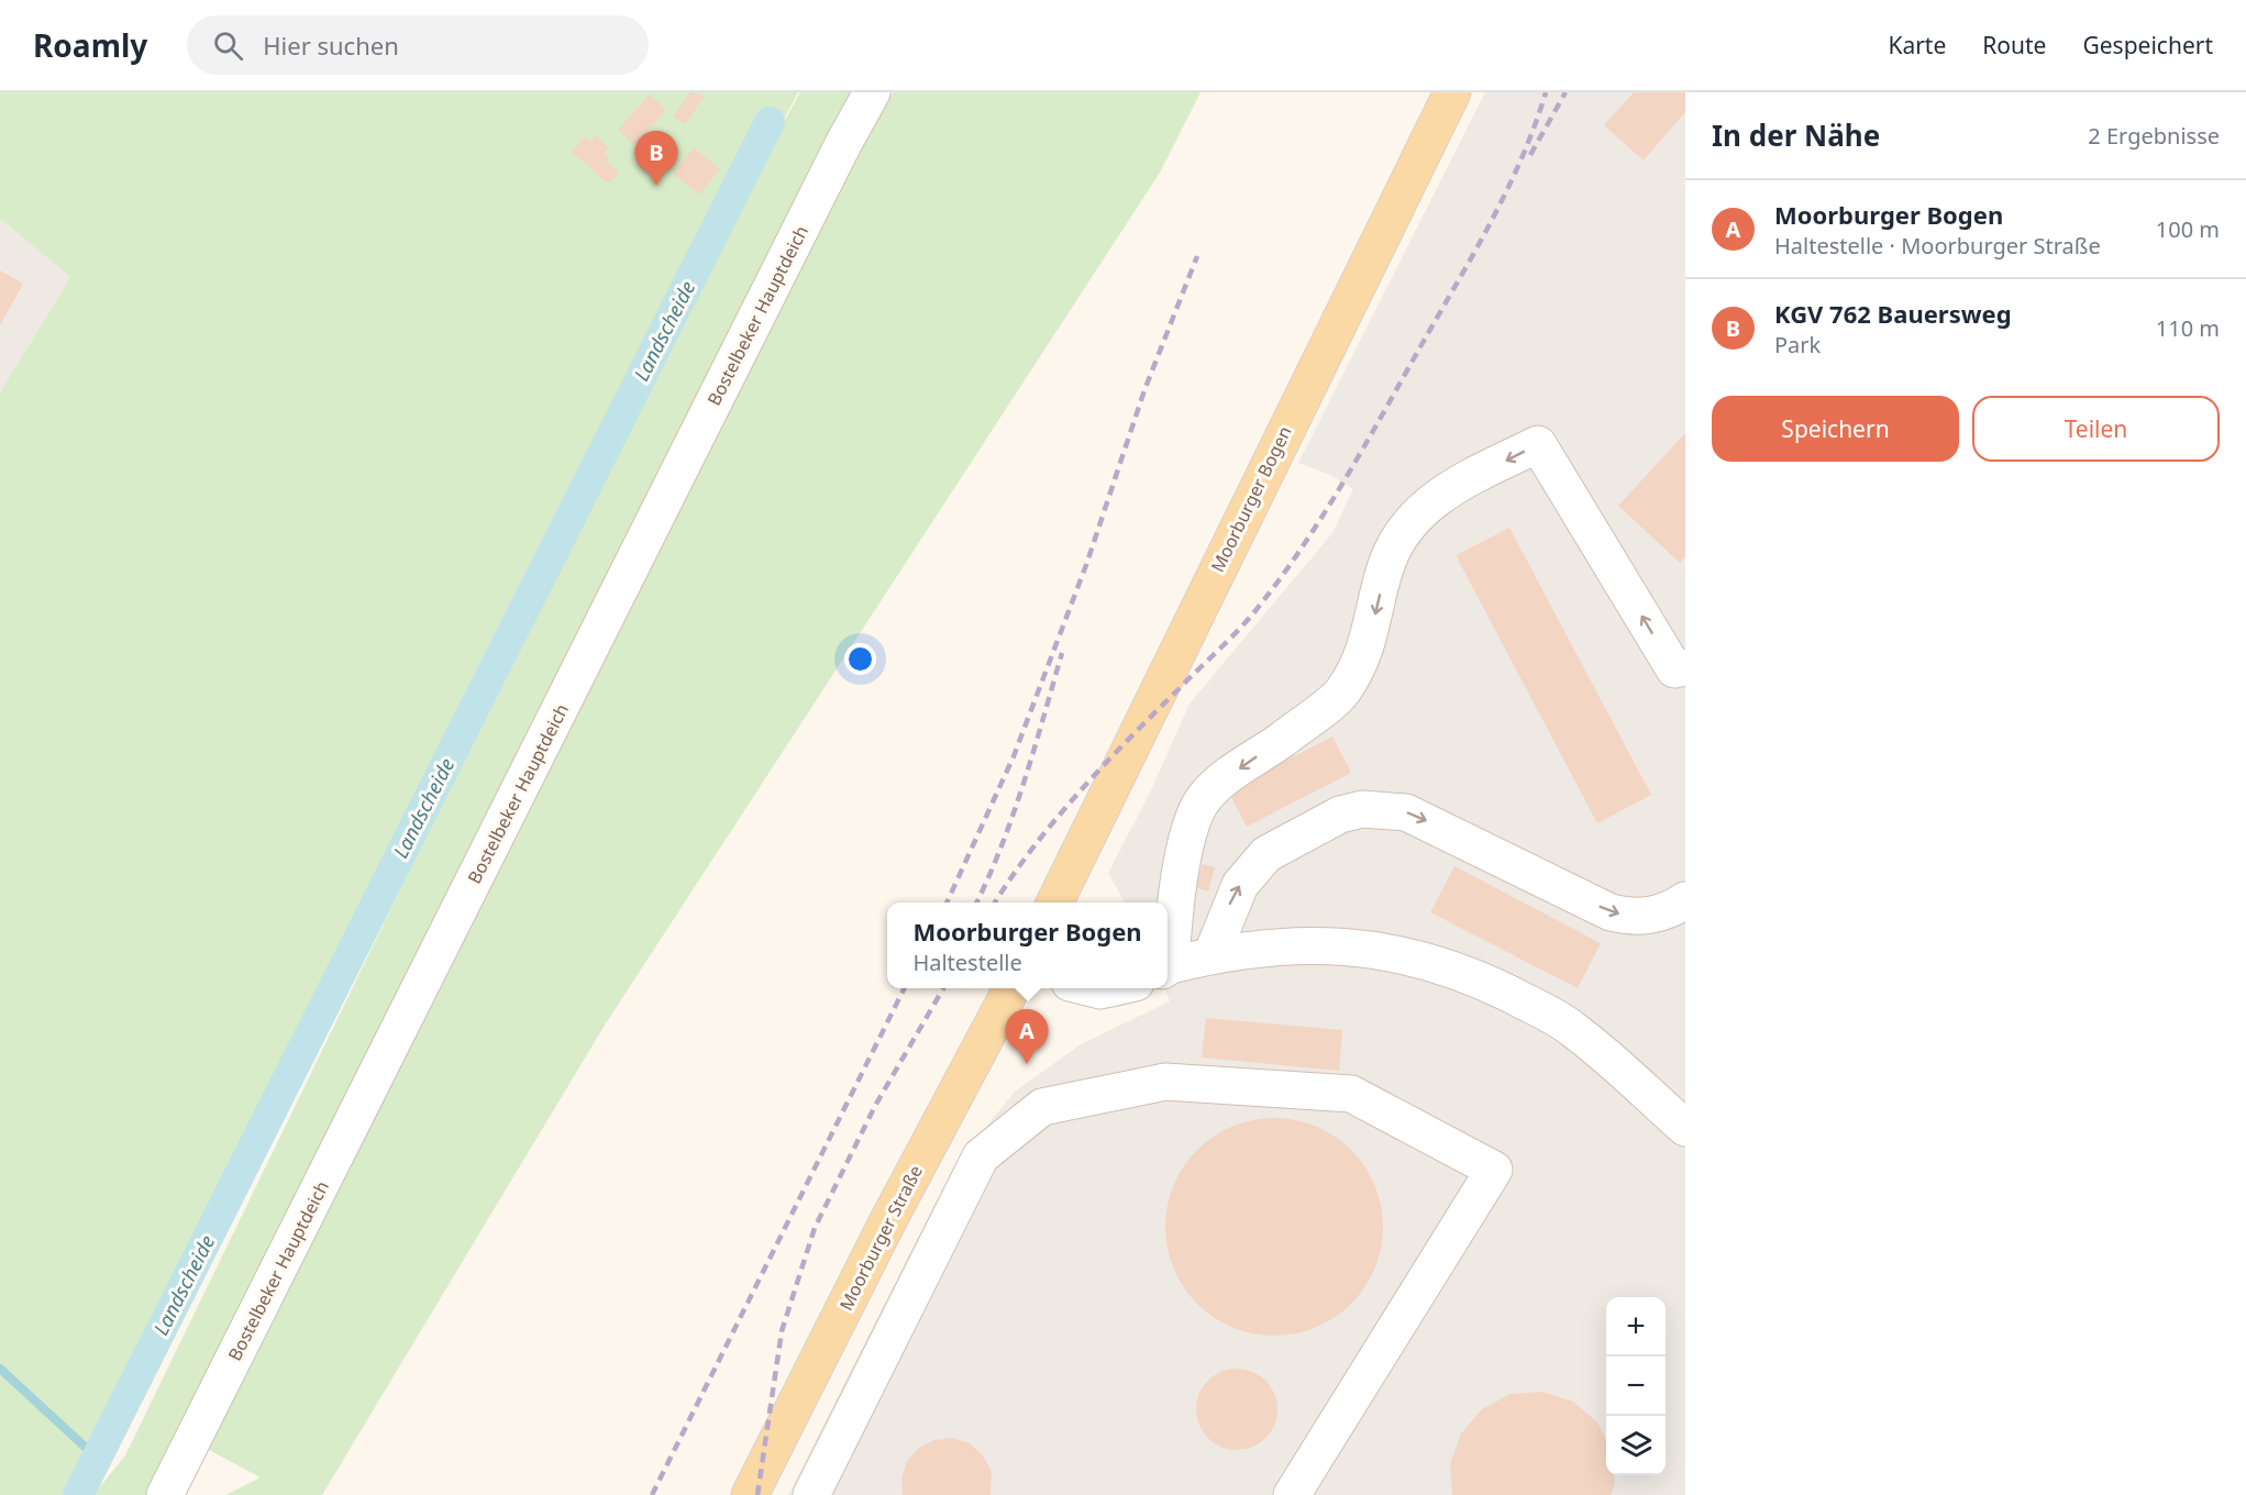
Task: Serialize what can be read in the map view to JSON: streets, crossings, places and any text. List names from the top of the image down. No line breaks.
{"streets":{"main road":["Moorburger Bogen","Moorburger Straße"],"street":["Bostelbeker Hauptdeich"]},"water":["Landscheide"],"page":{"header":"Roamly","search":"Hier suchen","nav":["Karte","Route","Gespeichert"],"heading":["In der Nähe","2 Ergebnisse"],"pins":["B","A"],"list":[{"mark":"A","name":"Moorburger Bogen","note":"Haltestelle · Moorburger Straße","value":"100 m"},{"mark":"B","name":"KGV 762 Bauersweg","note":"Park","value":"110 m"}],"buttons":["Speichern","Teilen"],"popup":["Moorburger Bogen","Haltestelle"],"map_buttons":["+","−"]}}
